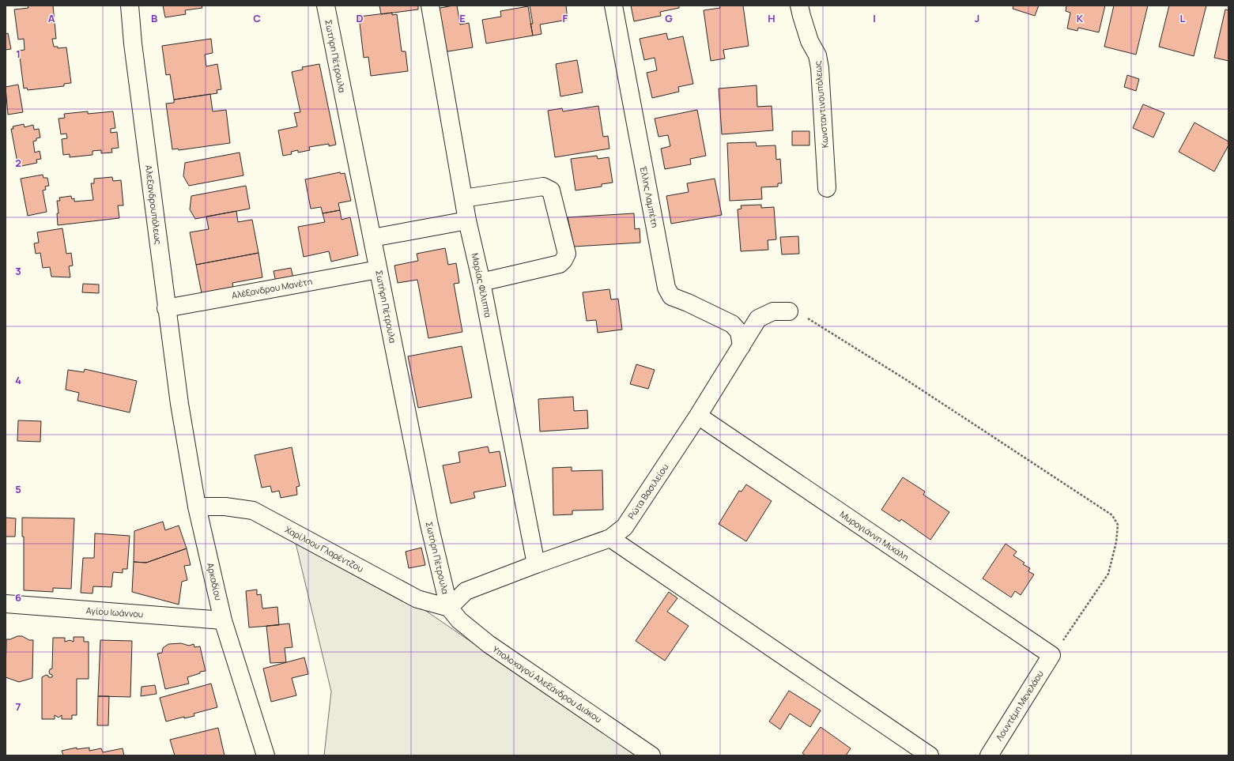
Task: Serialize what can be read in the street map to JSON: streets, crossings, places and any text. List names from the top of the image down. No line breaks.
{"streets":{"street":["Σωτήρη Πέτρουλα","Κωνσταντινουπόλεως","Έλλης Λαμπέτη","Αλεξανδρουπόλεως","Μαρίας Φίλιππα","Αλέξανδρου Μανέτη","Ρώτα Βασιλείου","Μυρογιάννη Μιχάλη","Χαρίλαου Γλαρέντζου","Αρκαδίου","Αγίου Ιωάννου","Υπολοχαγού Αλεξάνδρου Διάκου","Λουντέμη Μενελάου"]},"crossings":[["Σωτήρη Πέτρουλα","Αλέξανδρου Μανέτη"],["Σωτήρη Πέτρουλα","Ρώτα Βασιλείου"],["Σωτήρη Πέτρουλα","Χαρίλαου Γλαρέντζου"],["Σωτήρη Πέτρουλα","Υπολοχαγού Αλεξάνδρου Διάκου"],["Έλλης Λαμπέτη","Ρώτα Βασιλείου"],["Αλεξανδρουπόλεως","Αλέξανδρου Μανέτη"],["Αλεξανδρουπόλεως","Αρκαδίου"],["Μαρίας Φίλιππα","Ρώτα Βασιλείου"],["Ρώτα Βασιλείου","Μυρογιάννη Μιχάλη"],["Ρώτα Βασιλείου","Χαρίλαου Γλαρέντζου"],["Ρώτα Βασιλείου","Υπολοχαγού Αλεξάνδρου Διάκου"],["Μυρογιάννη Μιχάλη","Λουντέμη Μενελάου"],["Χαρίλαου Γλαρέντζου","Αρκαδίου"],["Χαρίλαου Γλαρέντζου","Υπολοχαγού Αλεξάνδρου Διάκου"],["Αρκαδίου","Αγίου Ιωάννου"]],"grid":{"columns":["A","B","C","D","E","F","G","H","I","J","K","L"],"rows":["1","2","3","4","5","6","7"]}}
